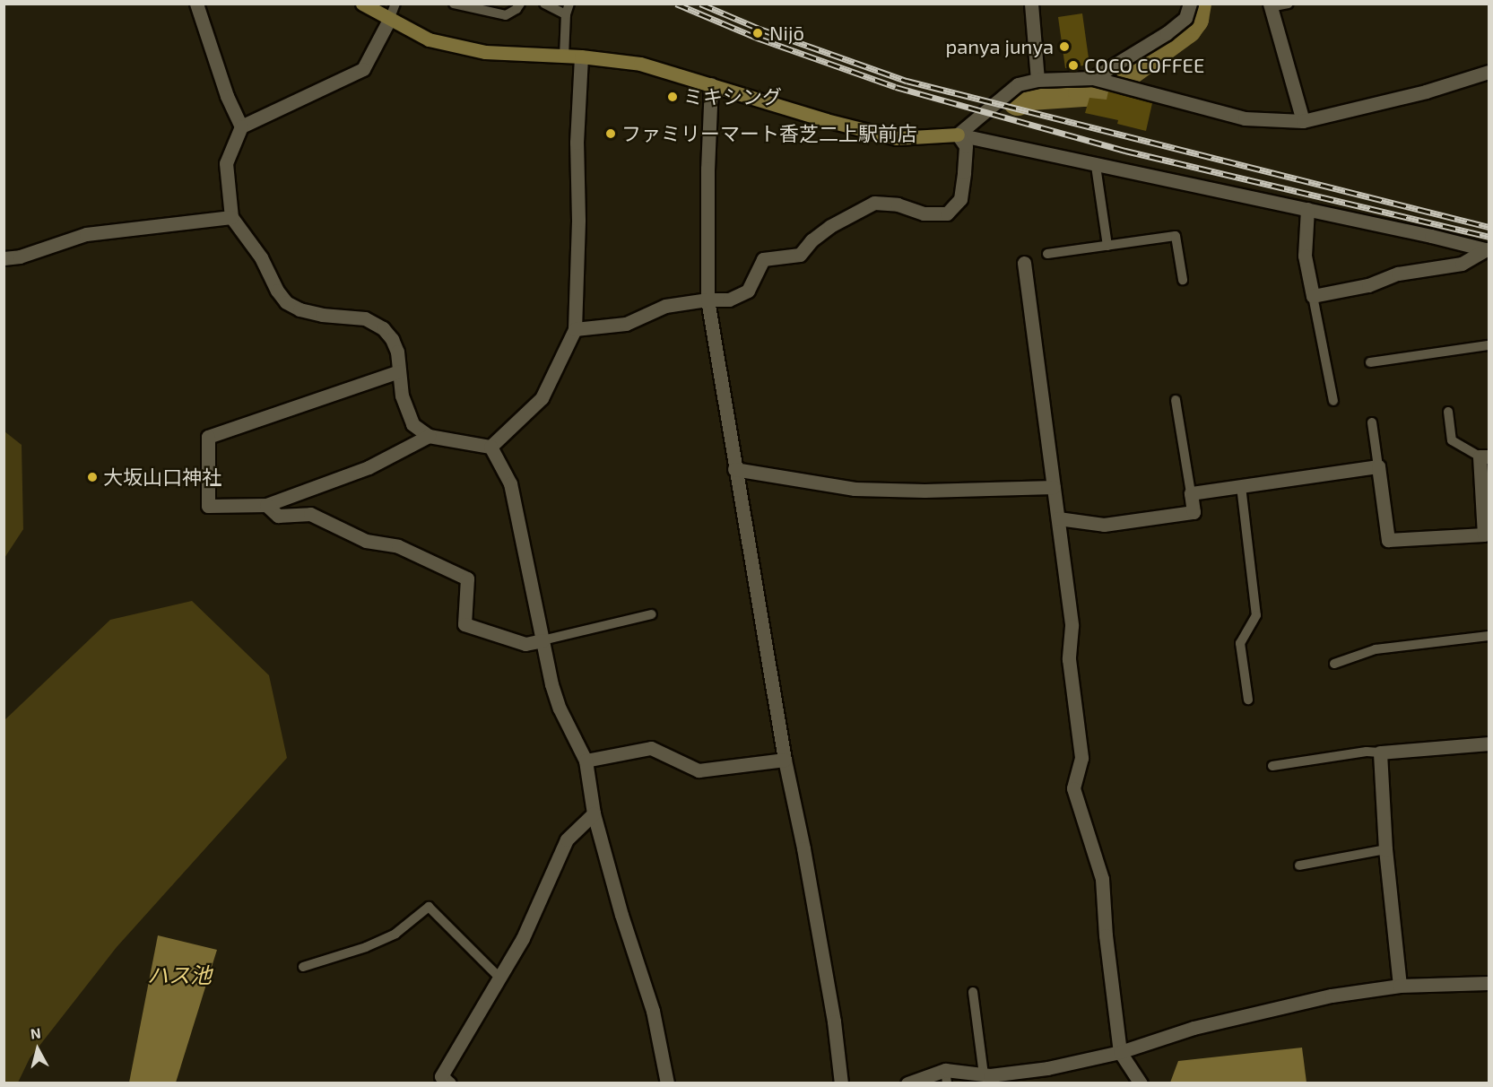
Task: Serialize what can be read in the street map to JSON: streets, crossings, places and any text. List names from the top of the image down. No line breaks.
{"water":["ハス池"],"places":["Nijō","panya junya","COCO COFFEE","ミキシング","ファミリーマート香芝二上駅前店","大坂山口神社"],"north":"top"}
